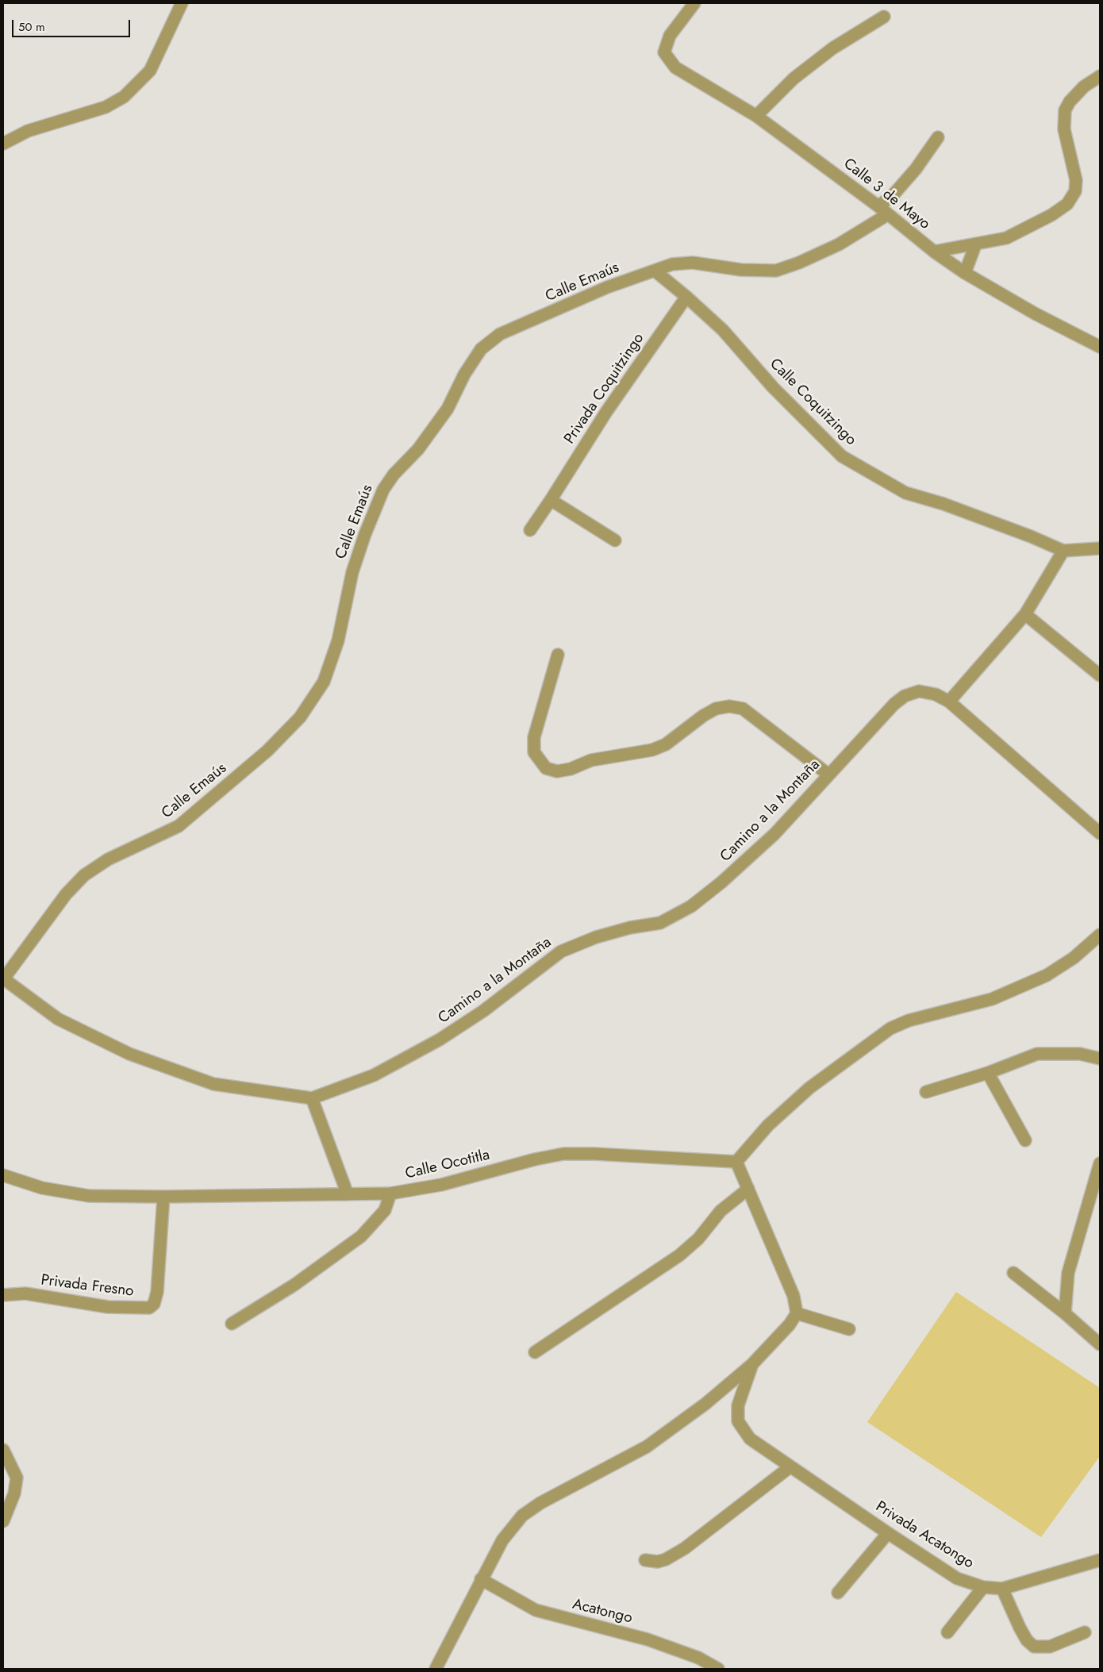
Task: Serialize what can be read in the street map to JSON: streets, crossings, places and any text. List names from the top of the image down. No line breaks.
{"streets":{"street":["Calle 3 de Mayo","Calle Emaús","Privada Coquitzingo","Calle Coquitzingo","Camino a la Montaña","Calle Ocotitla","Privada Fresno","Privada Acatongo","Acatongo"]},"crossings":[["Calle 3 de Mayo","Calle Emaús"],["Calle Emaús","Calle Coquitzingo"],["Calle Emaús","Camino a la Montaña"],["Privada Coquitzingo","Calle Coquitzingo"],["Calle Ocotitla","Privada Fresno"]],"scale_bar":"50 m"}
